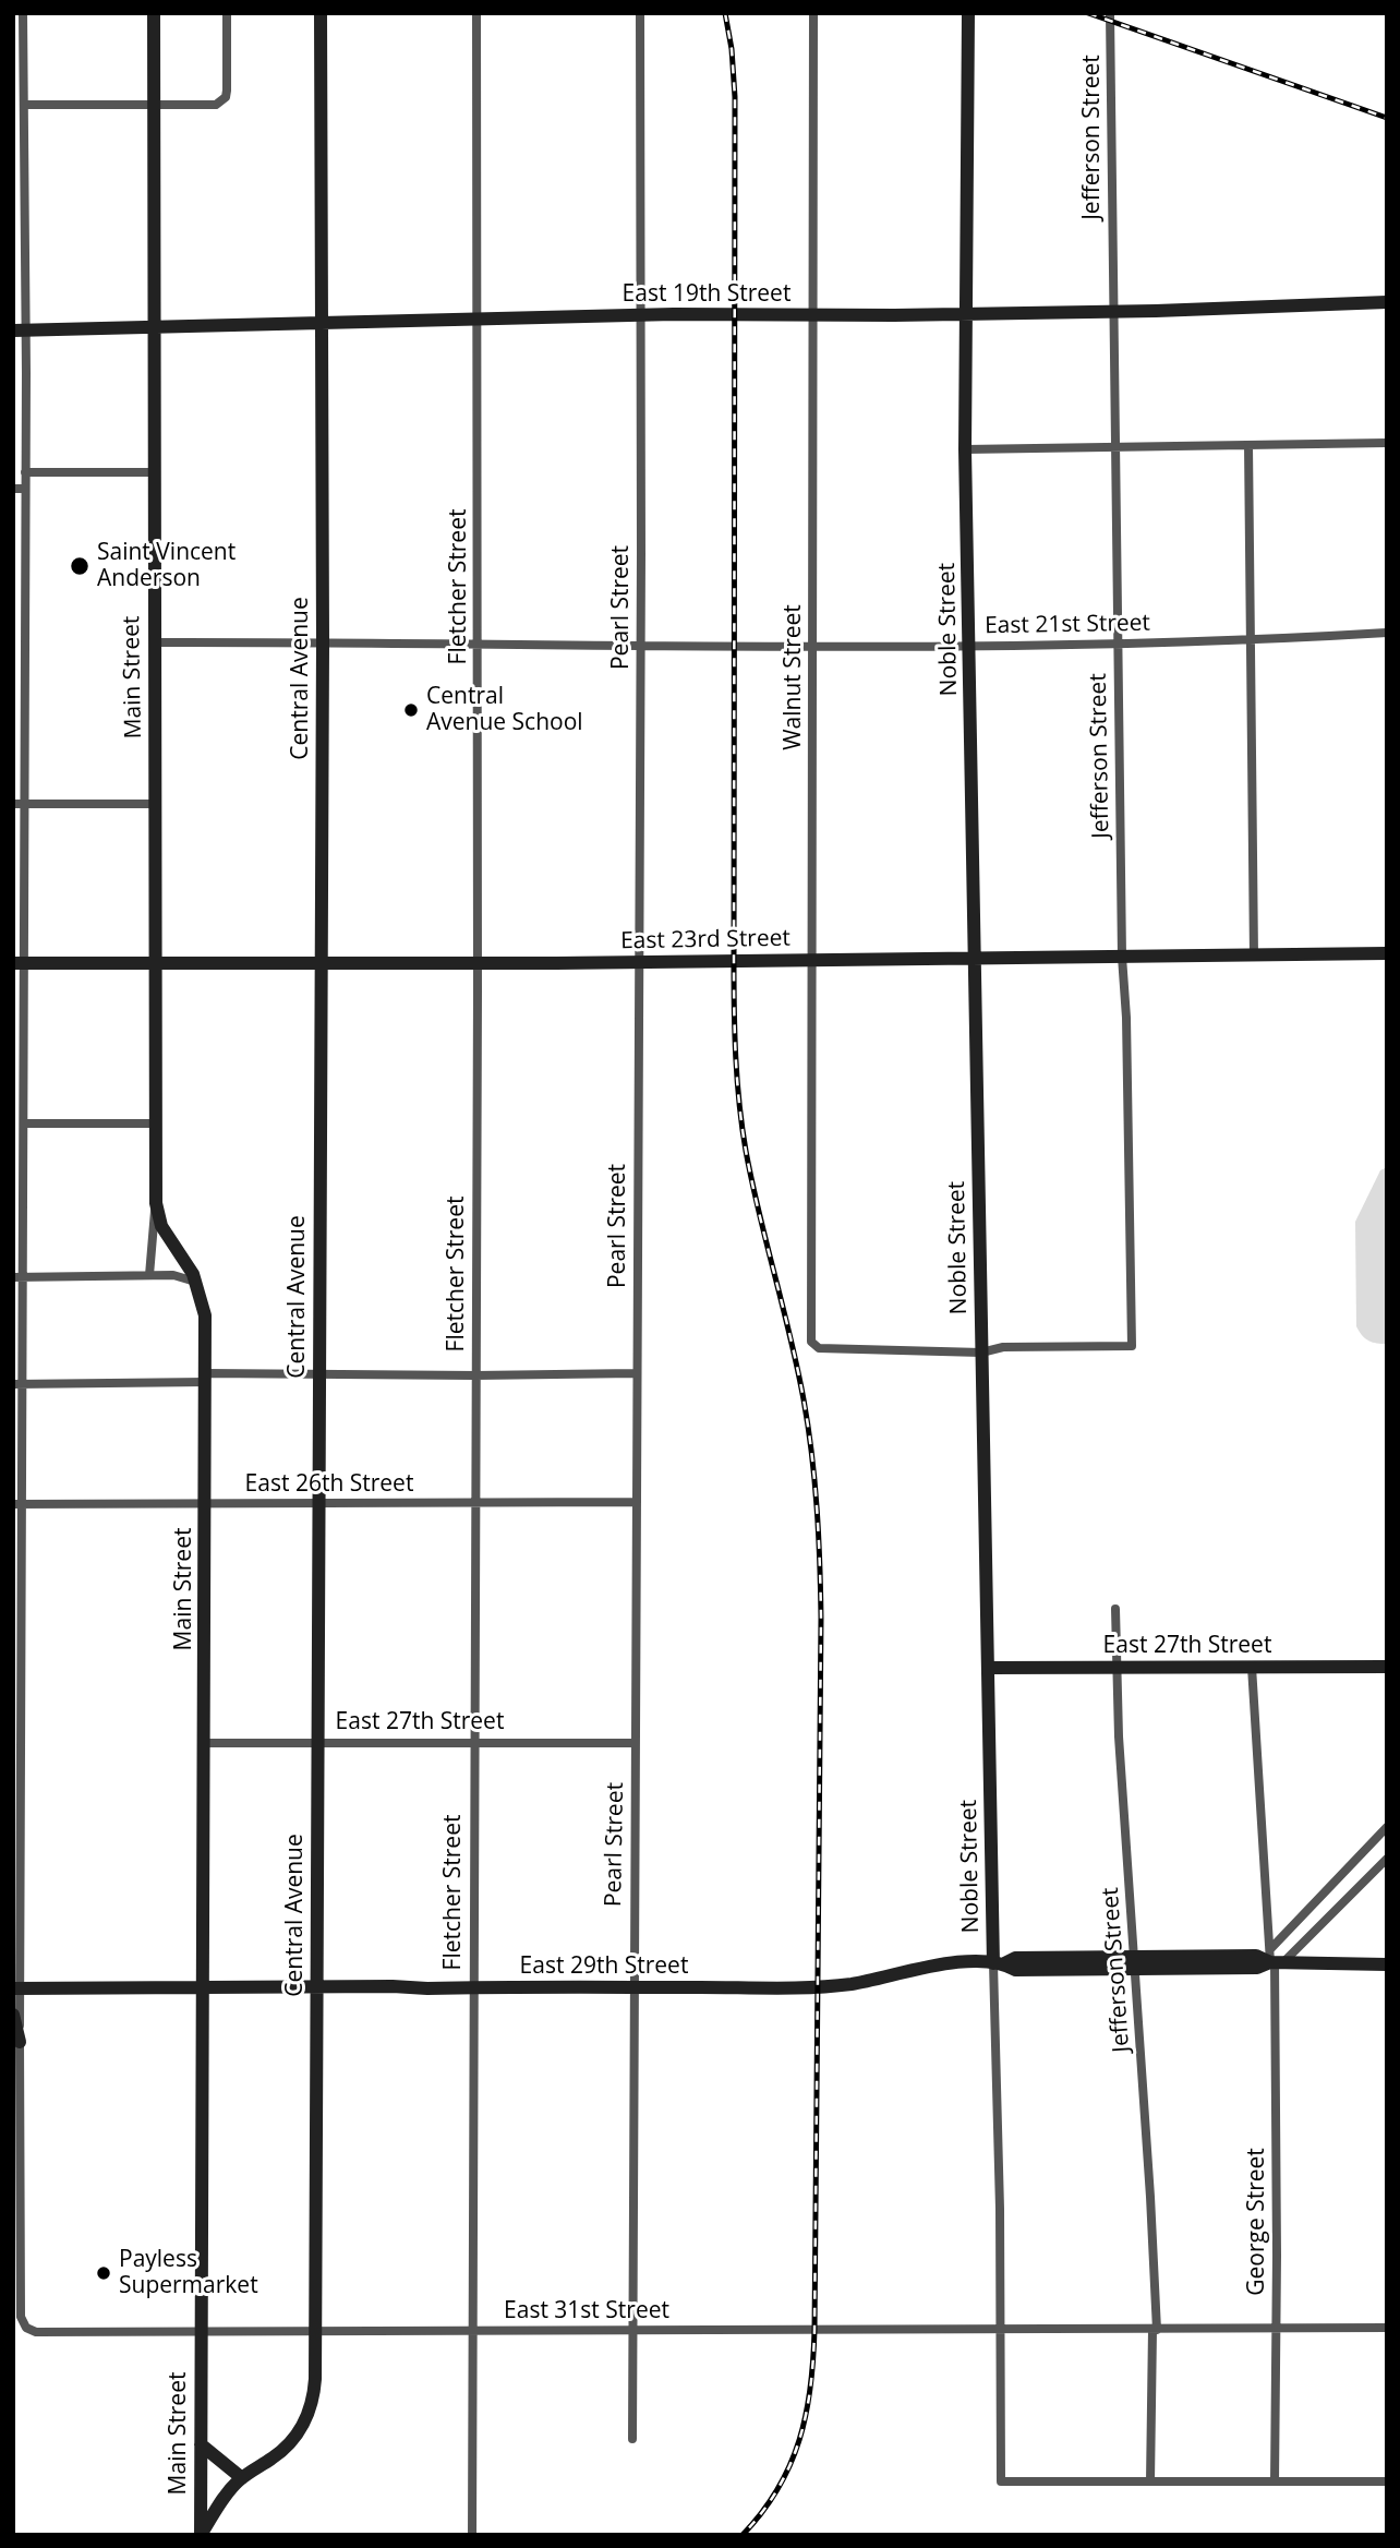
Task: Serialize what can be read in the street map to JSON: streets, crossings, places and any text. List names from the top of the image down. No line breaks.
{"streets":{"street":["Jefferson Street","East 19th Street","Fletcher Street","Pearl Street","East 21st Street","Noble Street","Main Street","Walnut Street","Central Avenue","East 23rd Street","East 26th Street","East 27th Street","East 29th Street","George Street","East 31st Street"]},"crossings":[["Jefferson Street","East 19th Street"],["Jefferson Street","East 21st Street"],["Jefferson Street","Noble Street"],["Jefferson Street","Walnut Street"],["Jefferson Street","East 23rd Street"],["Jefferson Street","East 27th Street"],["Jefferson Street","East 29th Street"],["Jefferson Street","East 31st Street"],["East 19th Street","Fletcher Street"],["East 19th Street","Pearl Street"],["East 19th Street","Noble Street"],["East 19th Street","Main Street"],["East 19th Street","Walnut Street"],["East 19th Street","Central Avenue"],["Fletcher Street","East 21st Street"],["Fletcher Street","East 23rd Street"],["Fletcher Street","East 26th Street"],["Fletcher Street","East 27th Street"],["Fletcher Street","East 29th Street"],["Fletcher Street","East 31st Street"],["Pearl Street","East 21st Street"],["Pearl Street","East 23rd Street"],["Pearl Street","East 26th Street"],["Pearl Street","East 27th Street"],["Pearl Street","East 29th Street"],["Pearl Street","East 31st Street"],["East 21st Street","Noble Street"],["East 21st Street","Main Street"],["East 21st Street","Walnut Street"],["East 21st Street","Central Avenue"],["Noble Street","Walnut Street"],["Noble Street","East 23rd Street"],["Noble Street","East 27th Street"],["Noble Street","East 29th Street"],["Noble Street","East 31st Street"],["Main Street","Central Avenue"],["Main Street","East 23rd Street"],["Main Street","East 26th Street"],["Main Street","East 27th Street"],["Main Street","East 29th Street"],["Main Street","East 31st Street"],["Walnut Street","East 23rd Street"],["Central Avenue","East 23rd Street"],["Central Avenue","East 26th Street"],["Central Avenue","East 27th Street"],["Central Avenue","East 29th Street"],["Central Avenue","East 31st Street"],["East 27th Street","George Street"],["East 29th Street","George Street"],["George Street","East 31st Street"]],"places":["Saint Vincent Anderson","Central Avenue School","Payless Supermarket"]}
